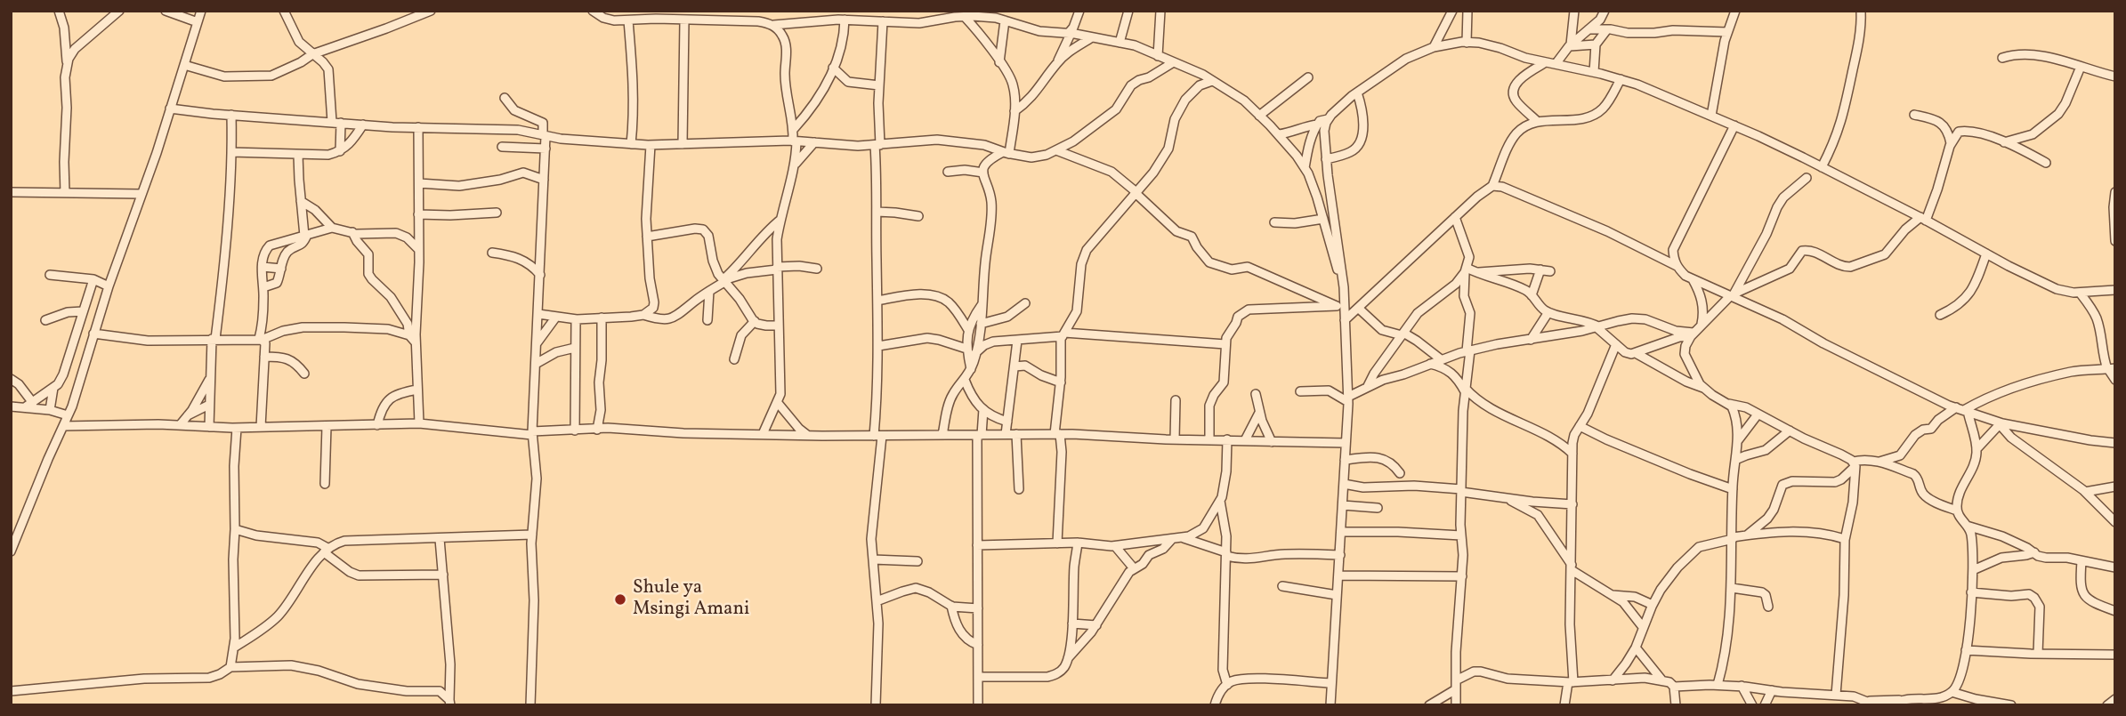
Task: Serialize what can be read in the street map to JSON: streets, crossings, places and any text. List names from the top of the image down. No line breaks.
{"places":["Shule ya Msingi Amani"]}
